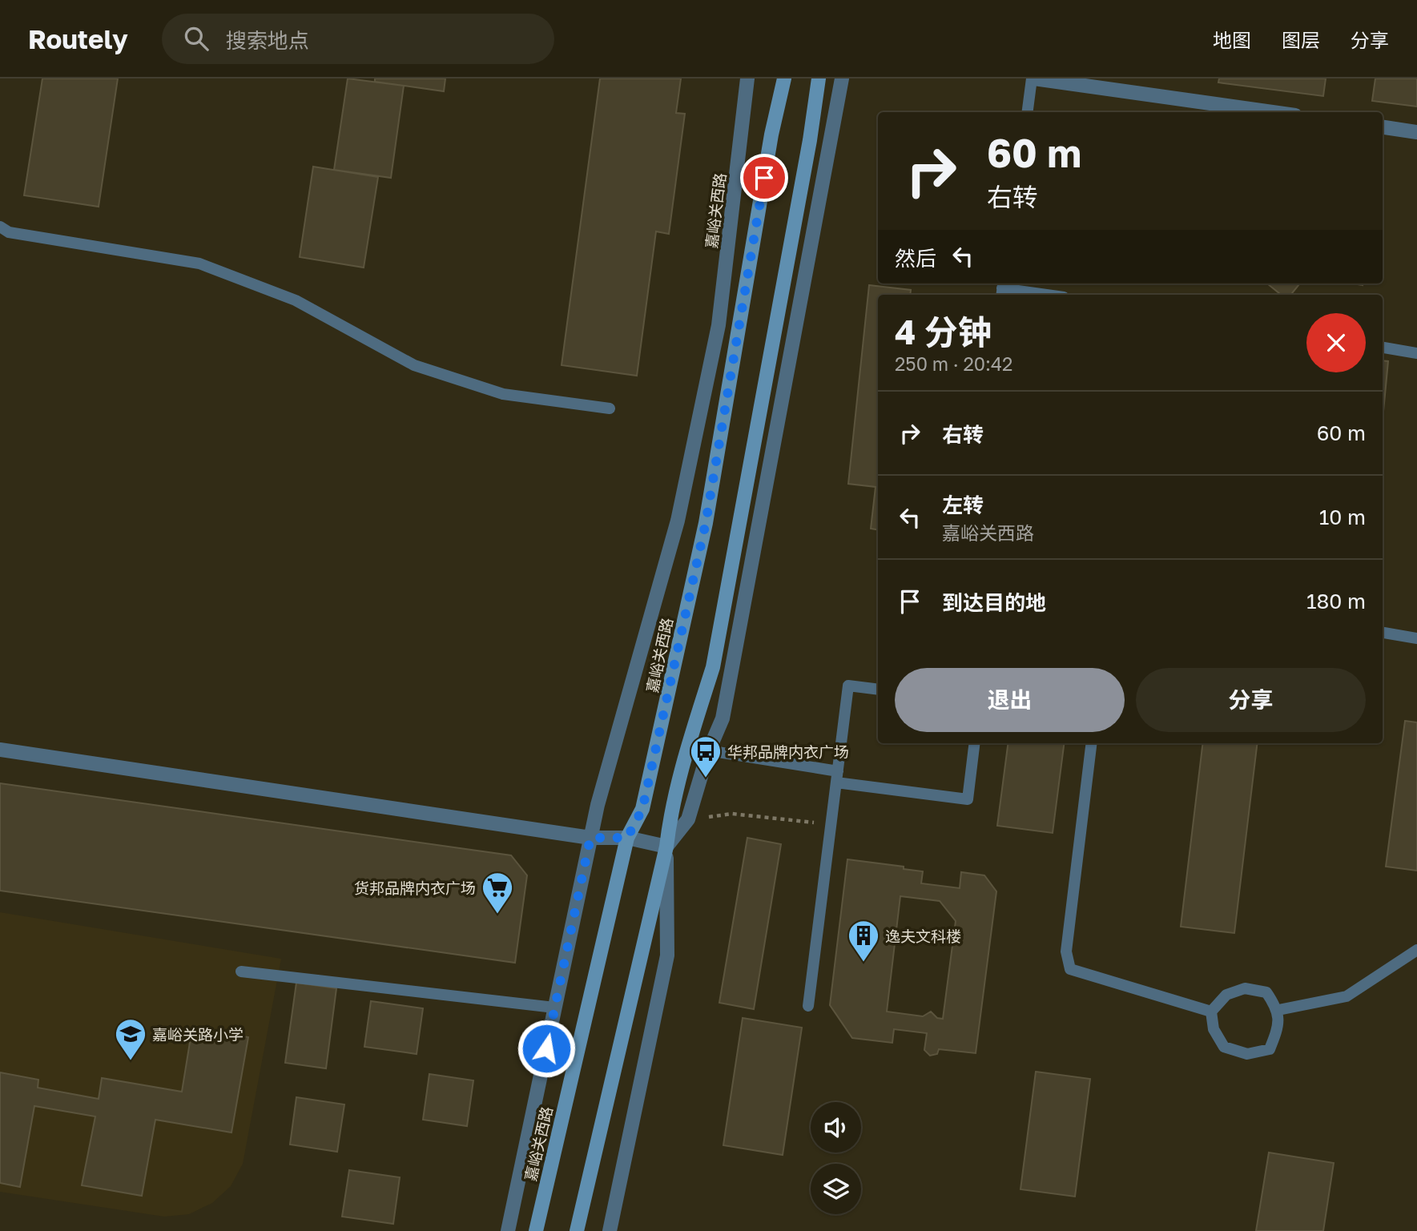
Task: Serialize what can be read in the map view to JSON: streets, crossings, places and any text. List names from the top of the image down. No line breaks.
{"streets":{"main road":["嘉峪关西路"]},"places":{"bus stop":["华邦品牌内衣广场"],"supermarket":["货邦品牌内衣广场"],"building":["逸夫文科楼"],"school or university":["嘉峪关路小学"]},"page":{"header":"Routely","search":"搜索地点","nav":["地图","图层","分享"],"turn":["60 m","右转"],"then":"然后","heading":["4 分钟","250 m · 20:42"],"list":[{"name":"右转","value":"60 m"},{"name":"左转","note":"嘉峪关西路","value":"10 m"},{"name":"到达目的地","value":"180 m"}],"buttons":["退出","分享"]}}
